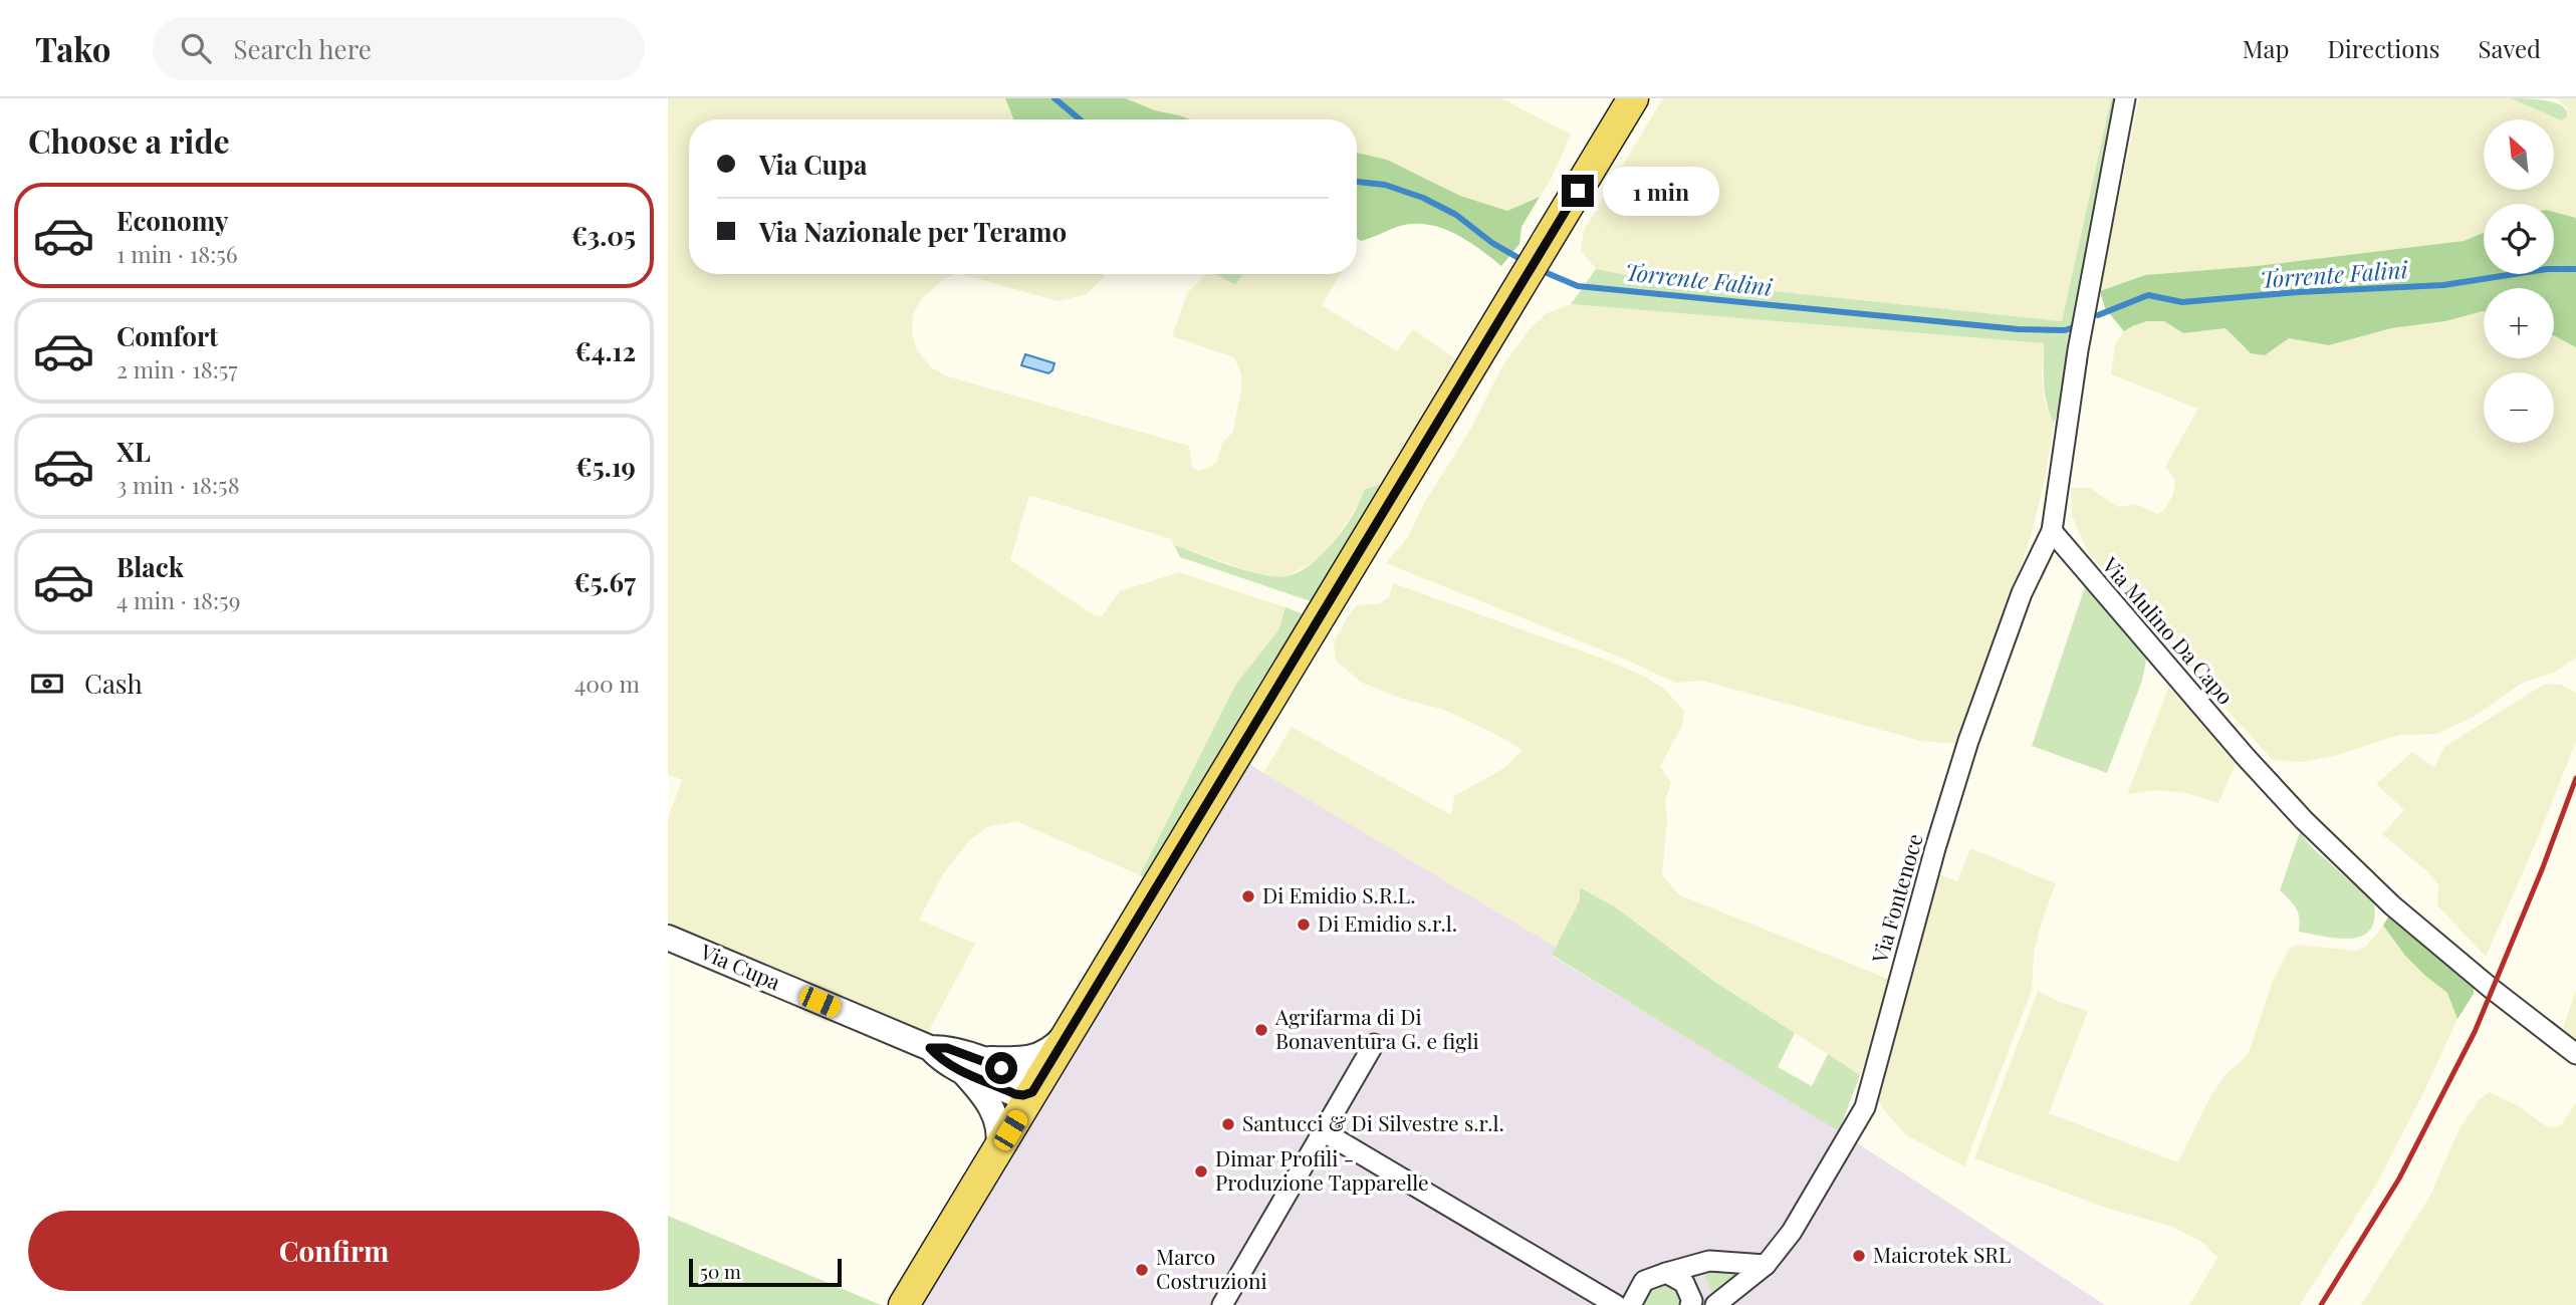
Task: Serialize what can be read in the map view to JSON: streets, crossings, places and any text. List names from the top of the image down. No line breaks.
{"streets":{"street":["Via Mulino Da Capo","Via Fontenoce","Via Cupa"]},"crossings":[["Via Mulino Da Capo","Via Fontenoce"]],"water":["Torrente Falini"],"places":["Di Emidio S.R.L.","Di Emidio s.r.l.","Agrifarma di Di Bonaventura G. e figli","Santucci & Di Silvestre s.r.l.","Dimar Profili - Produzione Tapparelle","Maicrotek SRL","Marco Costruzioni"],"scale_bar":"50 m","north":"top left","page":{"header":"Tako","search":"Search here","nav":["Map","Directions","Saved"],"heading":"Choose a ride","map_buttons":["+","−"],"banner":["Via Cupa","Via Nazionale per Teramo"],"bubble":"1 min","list":[{"name":"Economy","note":"1 min · 18:56","value":"€3.05"},{"name":"Comfort","note":"2 min · 18:57","value":"€4.12"},{"name":"XL","note":"3 min · 18:58","value":"€5.19"},{"name":"Black","note":"4 min · 18:59","value":"€5.67"}],"pay":["Cash","400 m"],"buttons":"Confirm","scale":"50 m"}}
